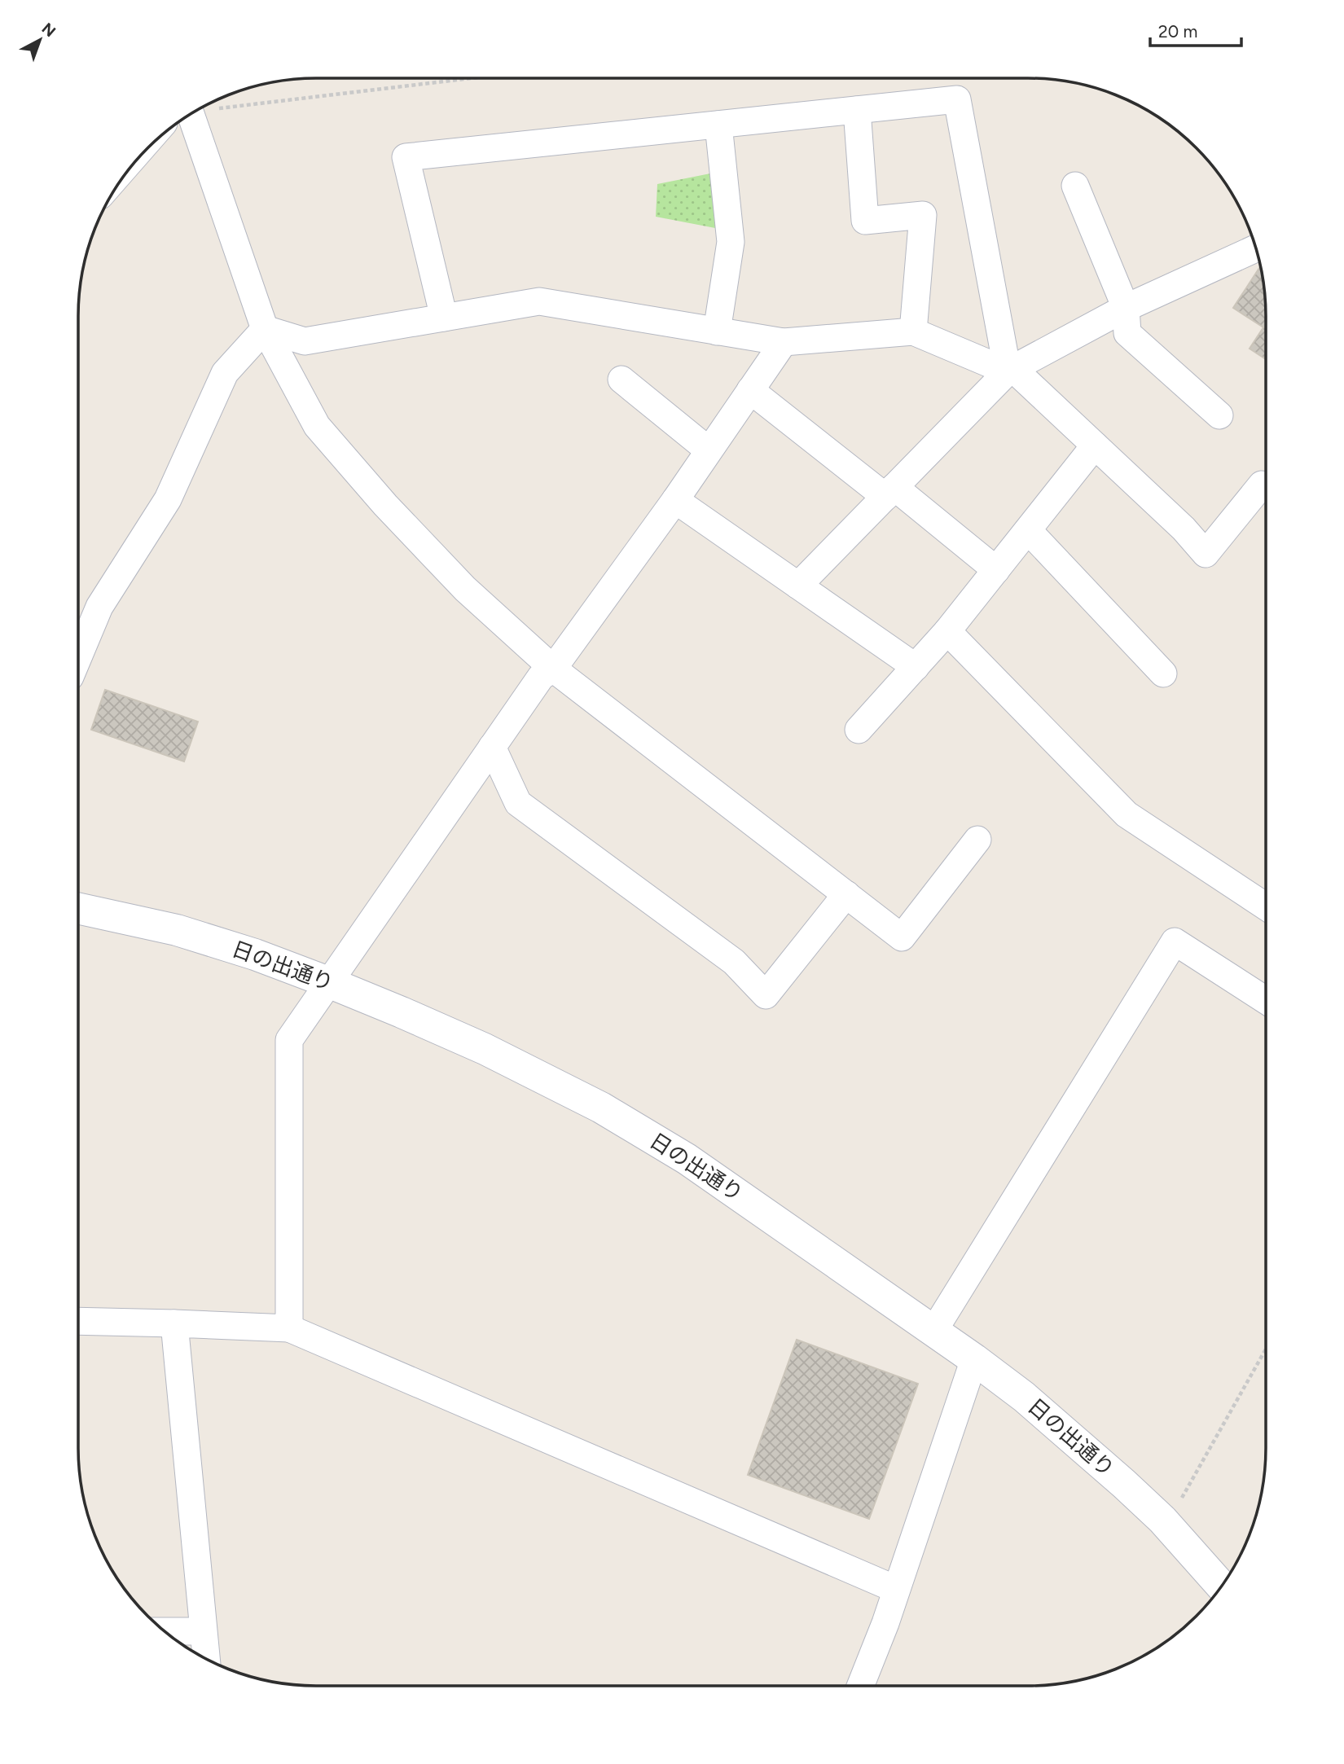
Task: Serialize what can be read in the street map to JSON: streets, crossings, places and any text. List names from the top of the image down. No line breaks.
{"streets":{"street":["日の出通り"]},"scale_bar":"20 m","north":"top right"}
